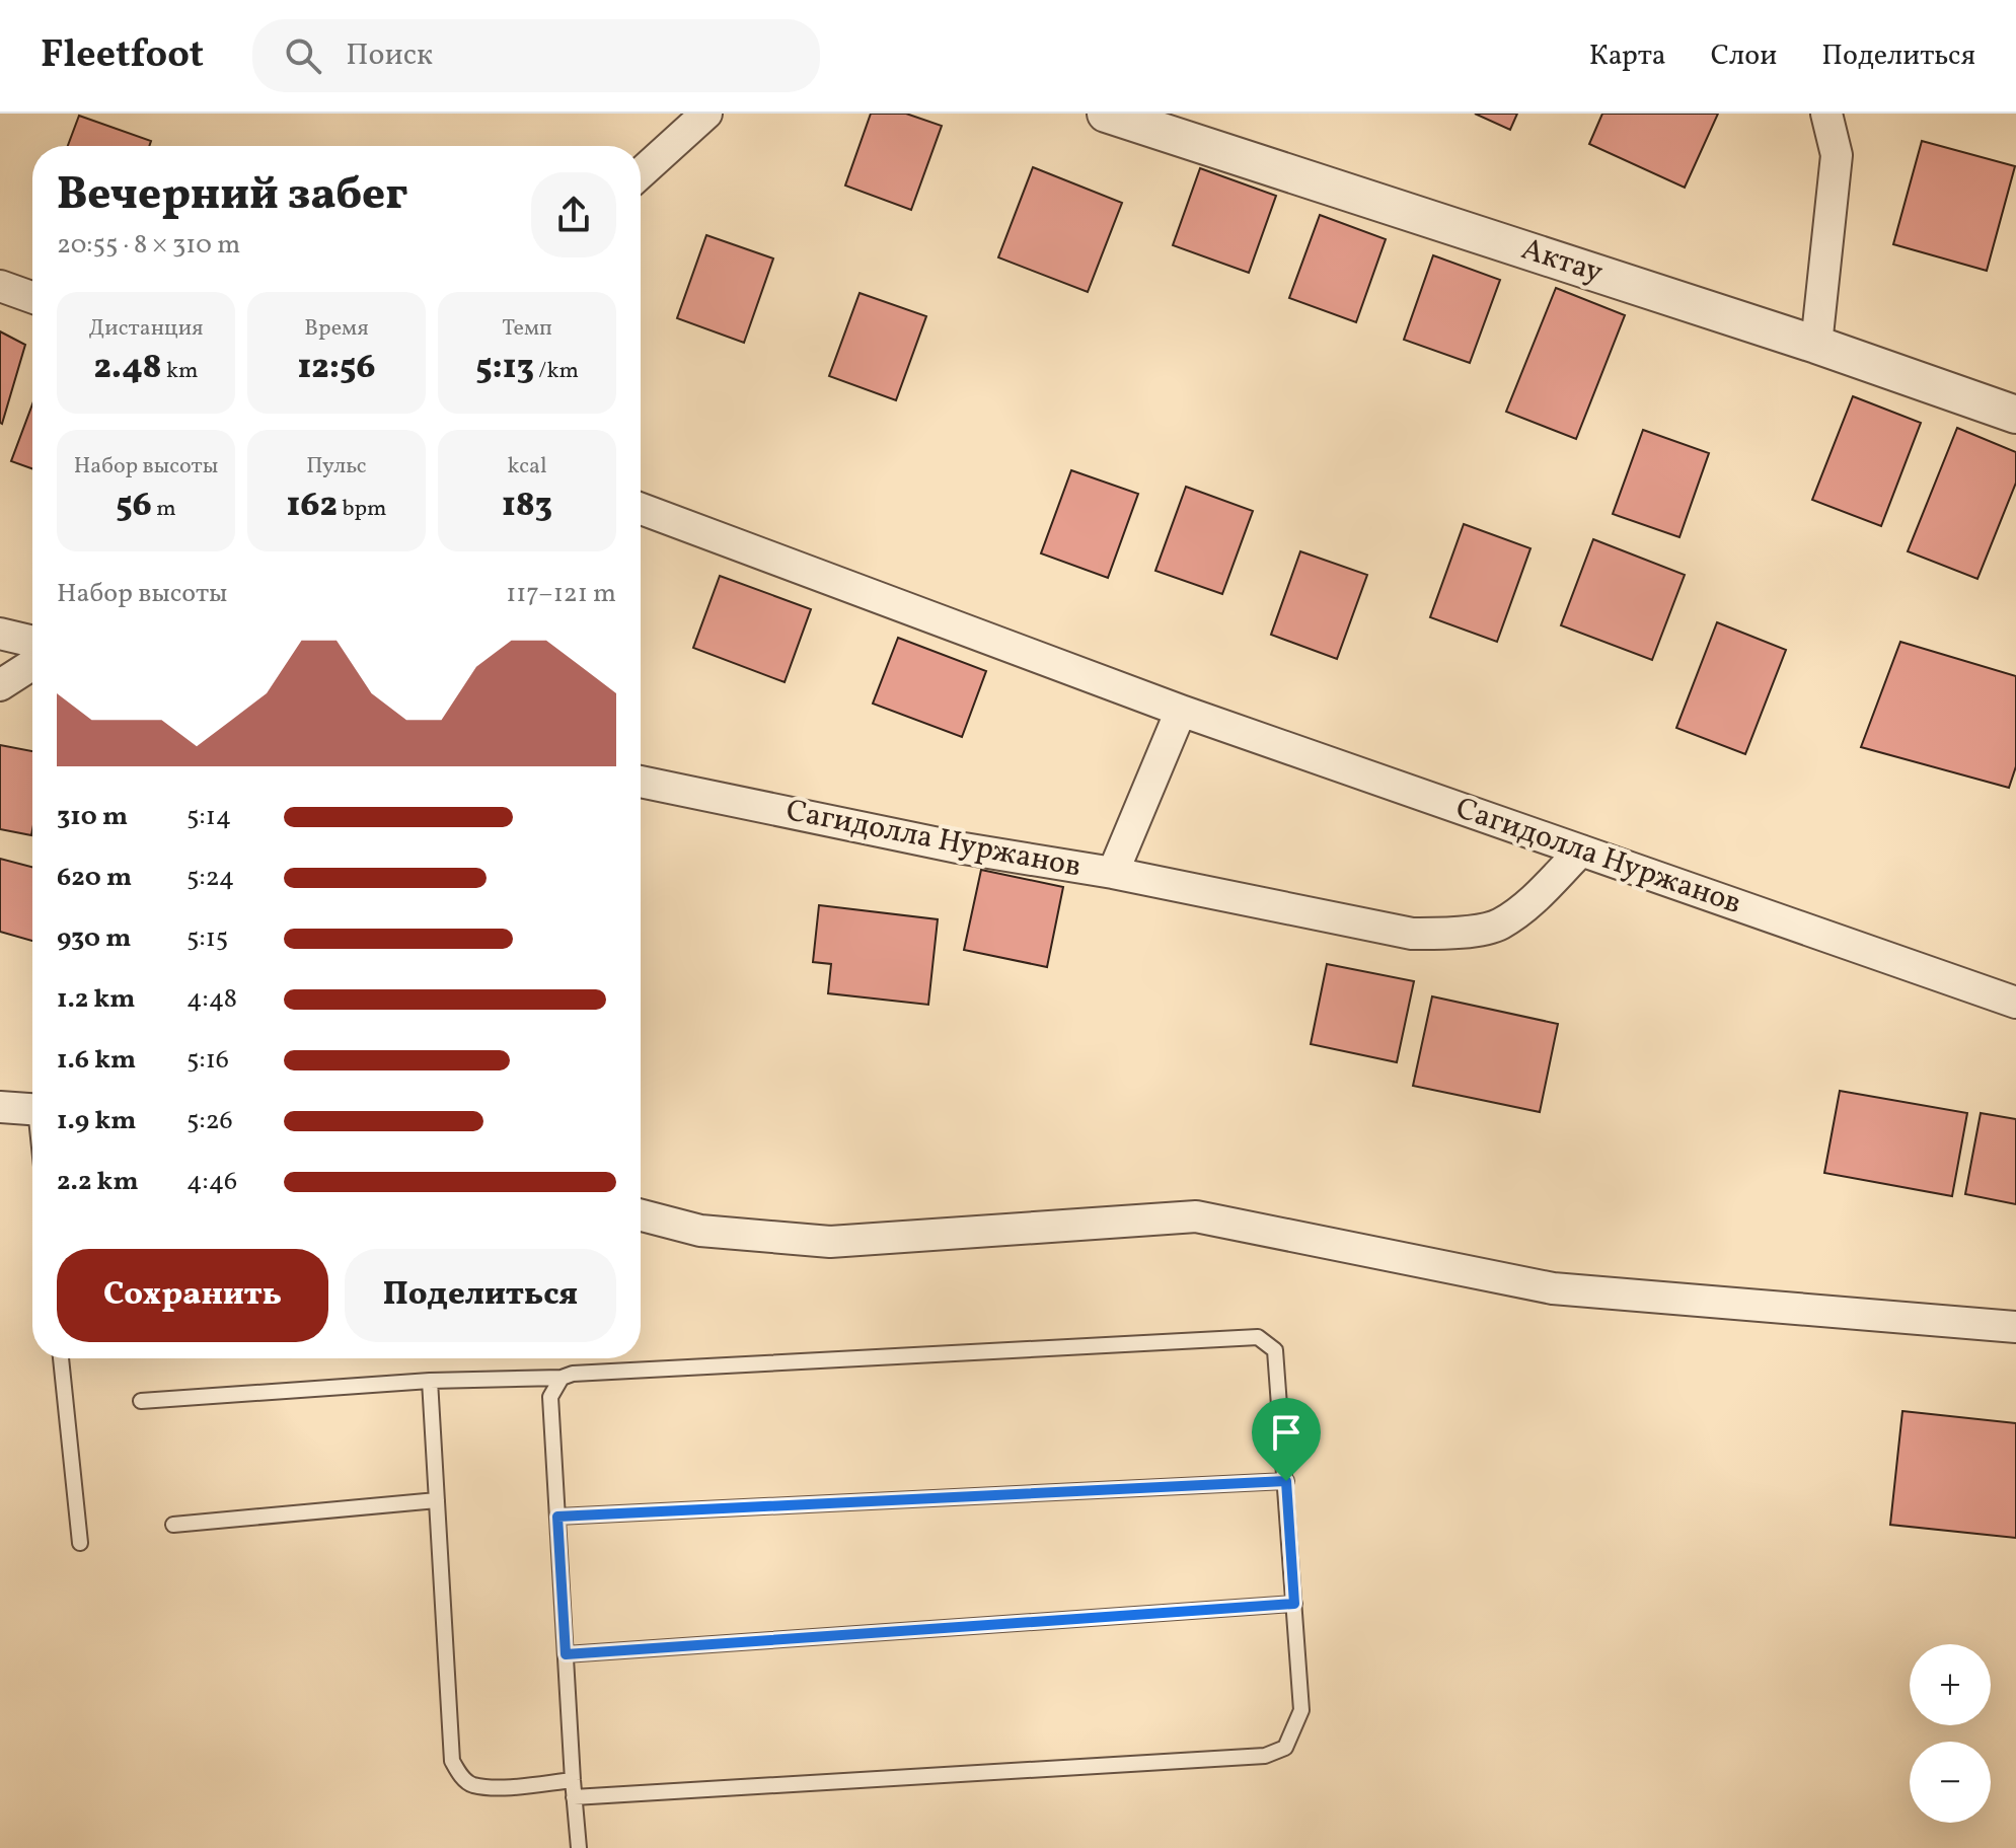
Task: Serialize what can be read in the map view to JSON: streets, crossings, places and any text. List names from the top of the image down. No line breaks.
{"streets":{"street":["Актау","Сагидолла Нуржанов"]},"page":{"header":"Fleetfoot","search":"Поиск","nav":["Карта","Слои","Поделиться"],"heading":["Вечерний забег","20:55 · 8 × 310 m"],"stats":[["Дистанция","2.48 km"],["Время","12:56"],["Темп","5:13 /km"],["Набор высоты","56 m"],["Пульс","162 bpm"],["kcal","183"]],"chart":["Набор высоты","117–121 m"],"list":[{"name":"310 m","note":"5:14"},{"name":"620 m","note":"5:24"},{"name":"930 m","note":"5:15"},{"name":"1.2 km","note":"4:48"},{"name":"1.6 km","note":"5:16"},{"name":"1.9 km","note":"5:26"},{"name":"2.2 km","note":"4:46"}],"buttons":["Сохранить","Поделиться"],"map_buttons":["+","−"]}}
